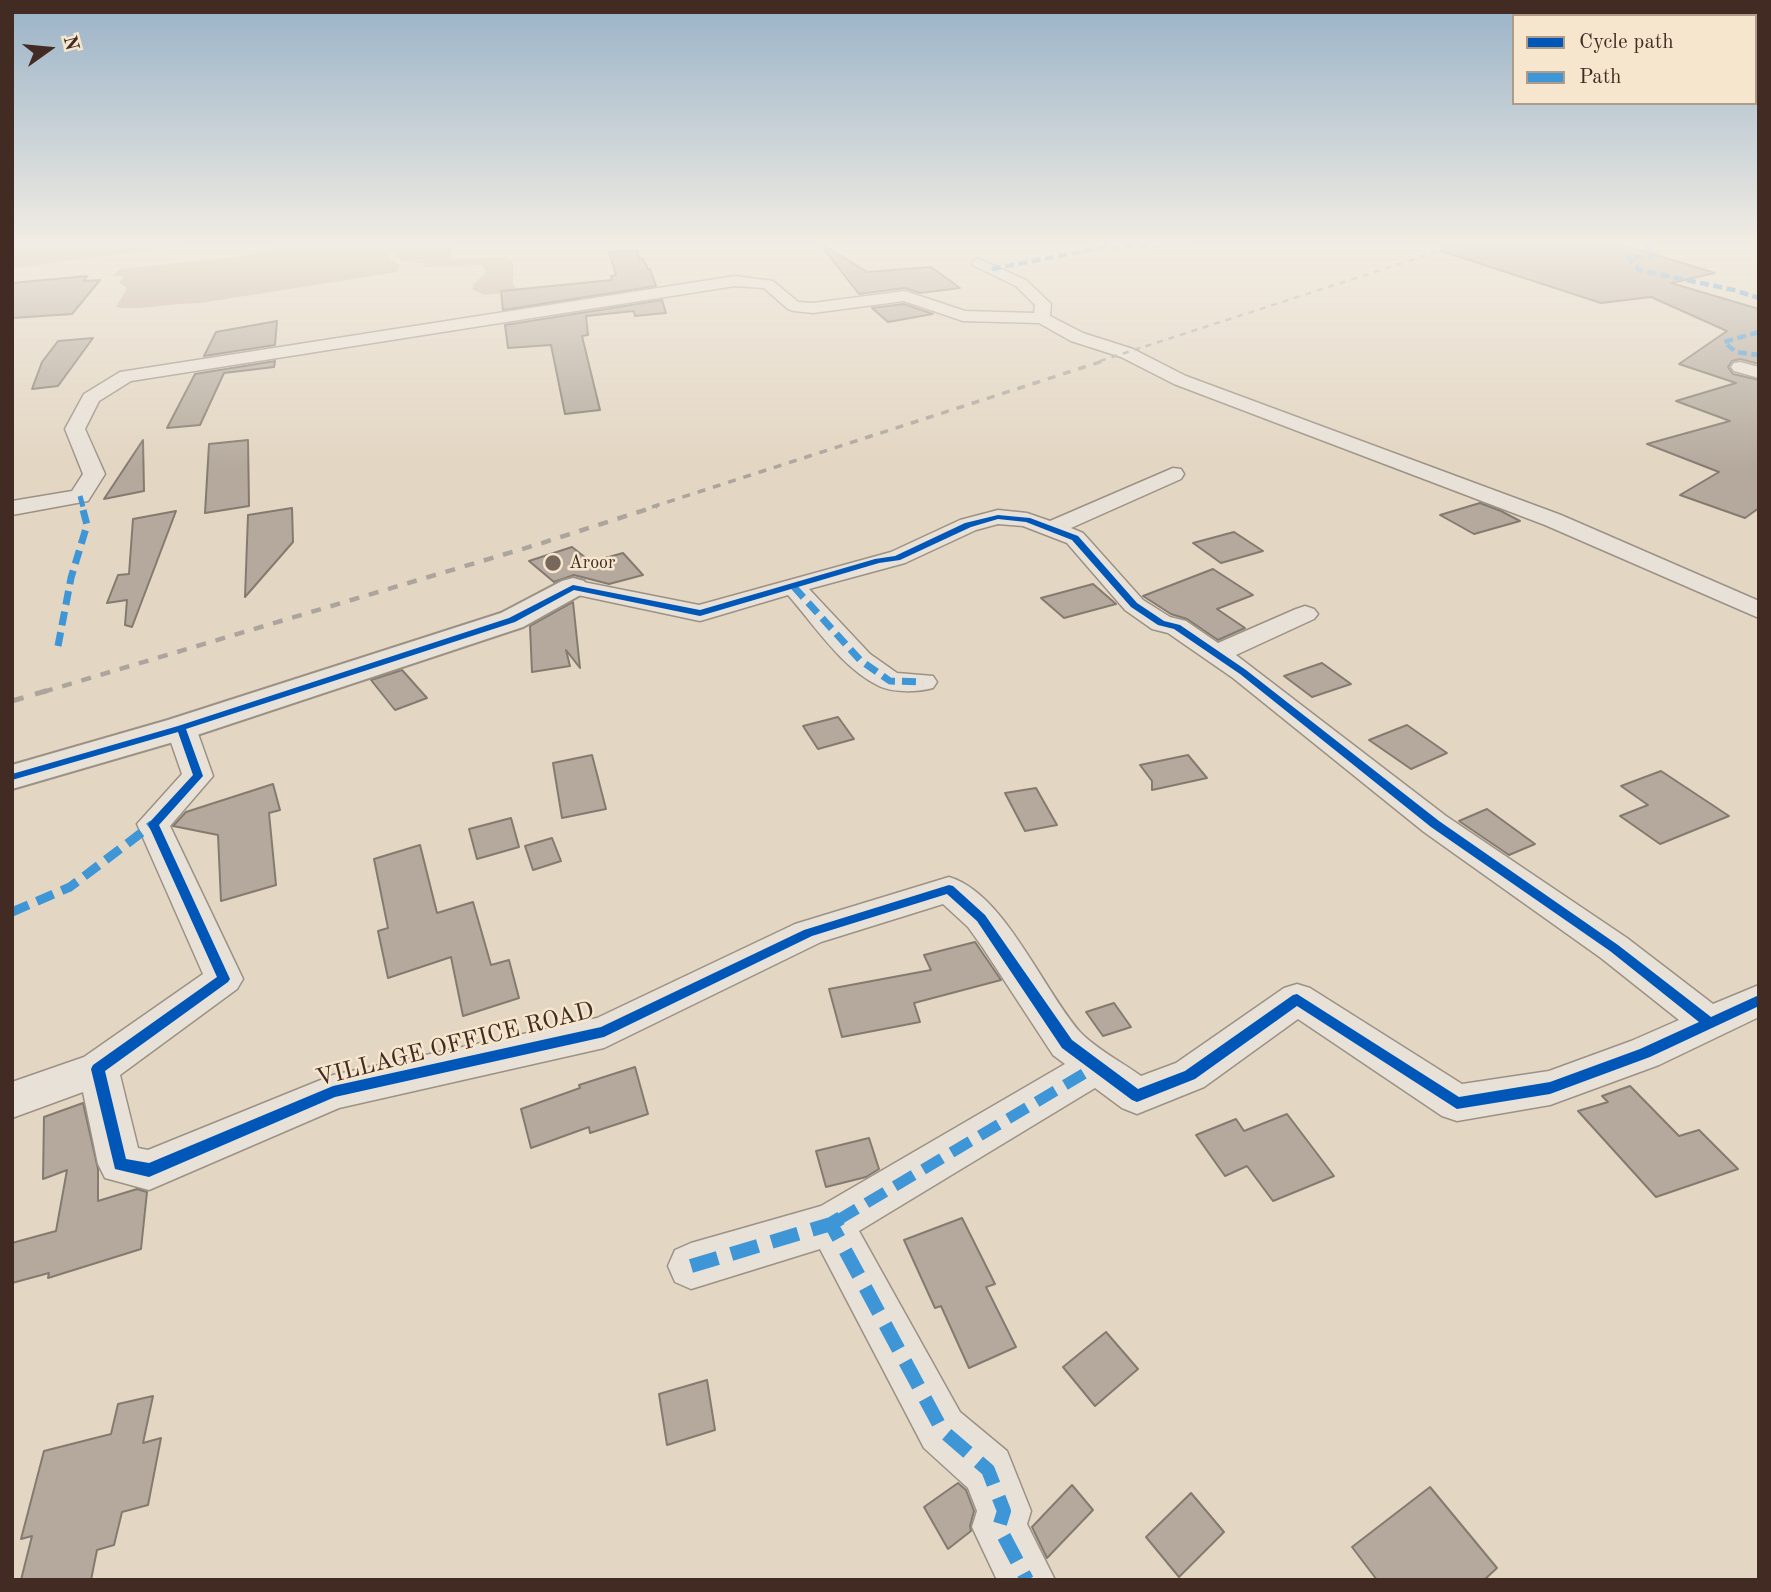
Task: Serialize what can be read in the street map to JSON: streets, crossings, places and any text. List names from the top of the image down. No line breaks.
{"streets":{"street":["VILLAGE OFFICE ROAD"]},"places":["Aroor"],"legend":["Cycle path","Path"],"north":"right"}
